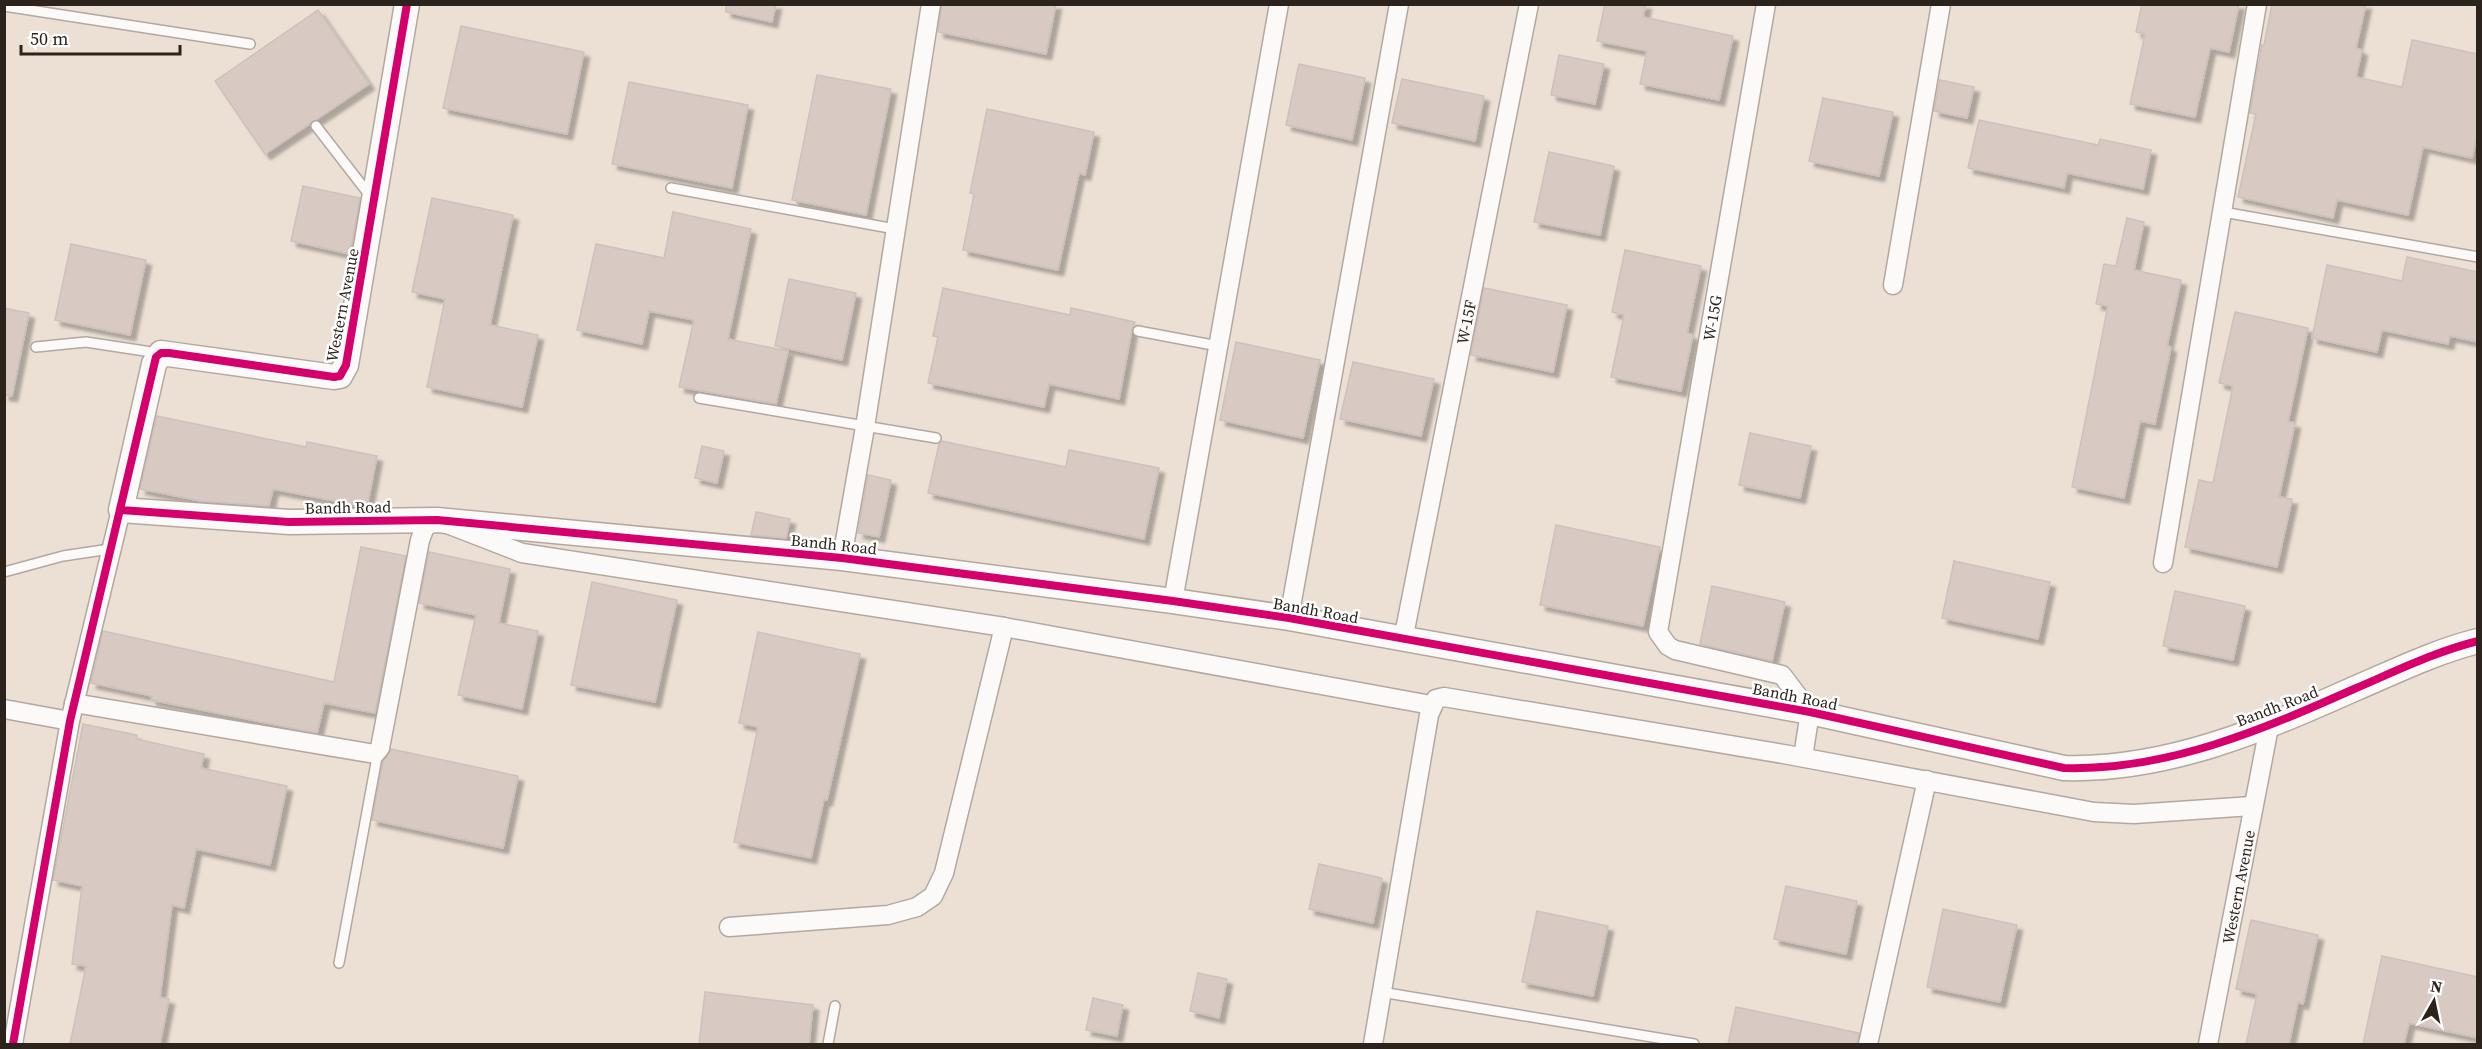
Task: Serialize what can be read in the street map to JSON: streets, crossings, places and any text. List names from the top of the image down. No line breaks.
{"streets":{"street":["Western Avenue","W-15G","W-15F","Bandh Road"]},"crossings":[["Western Avenue","Bandh Road"],["W-15G","Bandh Road"],["W-15F","Bandh Road"]],"scale_bar":"50 m","north":"top"}
